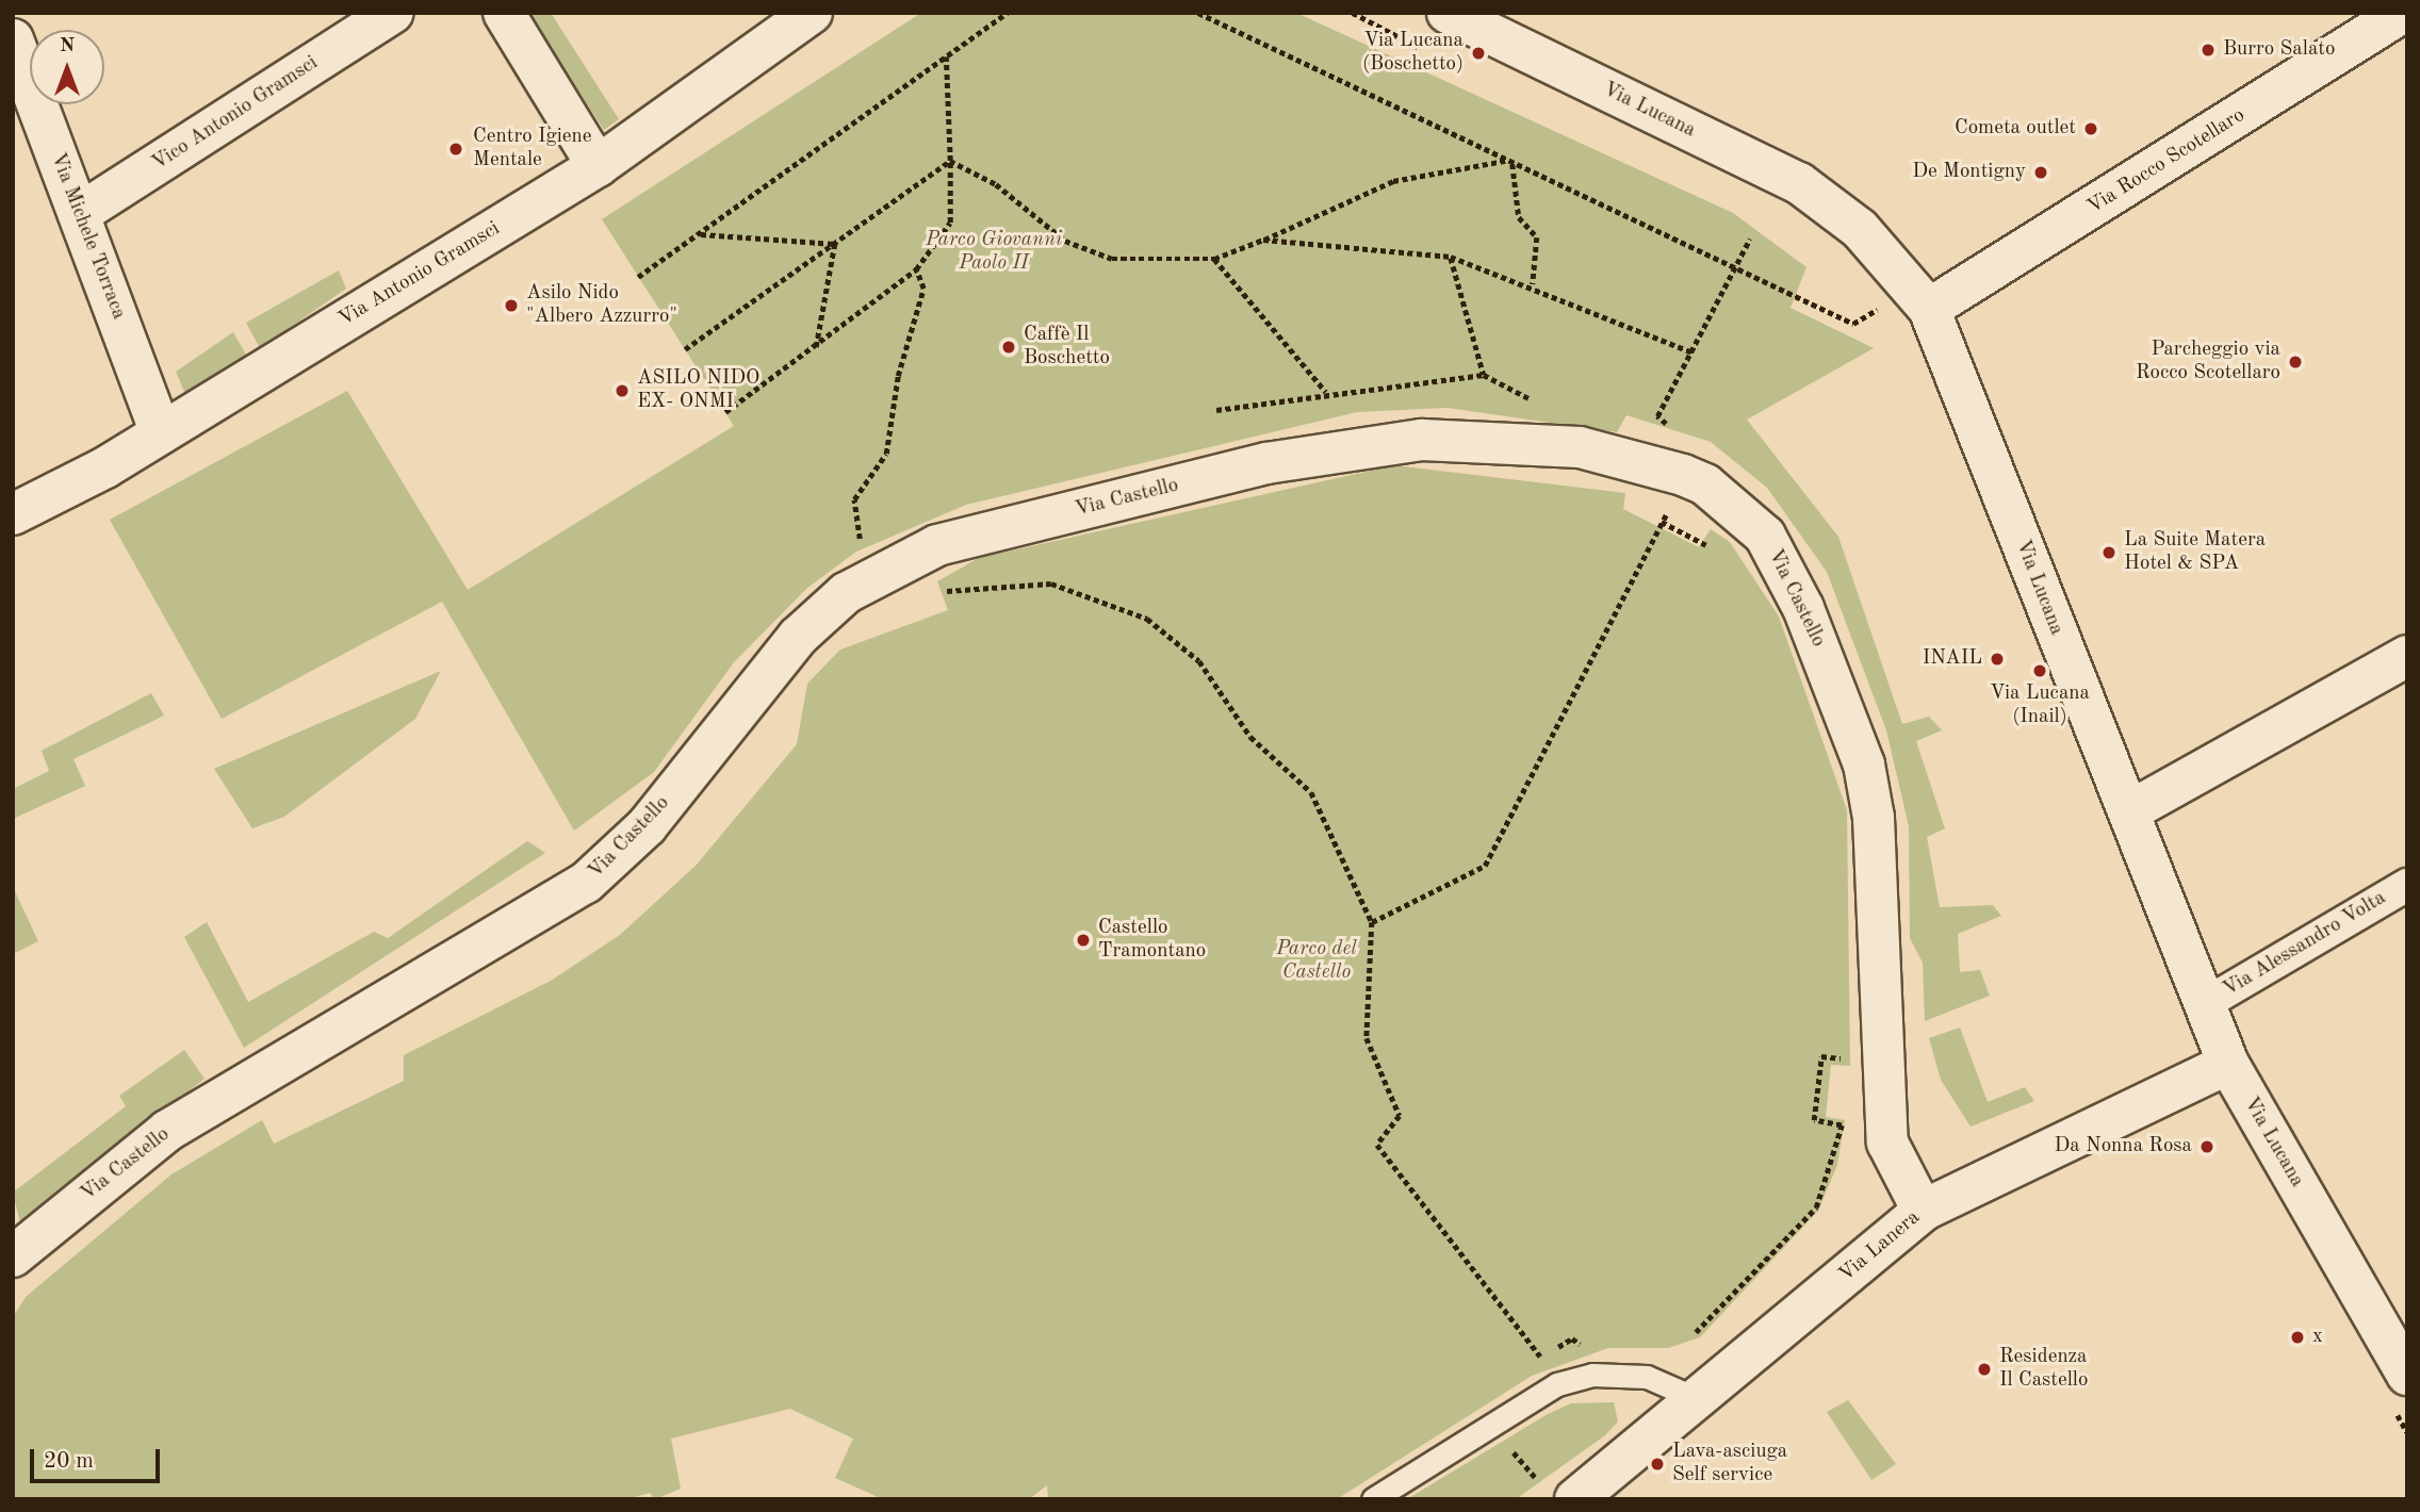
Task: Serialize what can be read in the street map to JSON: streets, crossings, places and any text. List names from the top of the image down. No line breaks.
{"streets":{"street":["Via Lucana","Vico Antonio Gramsci","Via Rocco Scotellaro","Via Michele Torraca","Via Antonio Gramsci","Via Castello","Via Alessandro Volta","Via Lanera"]},"crossings":[["Via Lucana","Via Rocco Scotellaro"],["Via Lucana","Via Alessandro Volta"],["Via Lucana","Via Lanera"],["Vico Antonio Gramsci","Via Michele Torraca"],["Via Michele Torraca","Via Antonio Gramsci"],["Via Castello","Via Lanera"]],"parks":["Parco Giovanni Paolo II","Parco del Castello"],"places":["Burro Salato","Via Lucana (Boschetto)","Cometa outlet","Centro Igiene Mentale","De Montigny","Asilo Nido \"Albero Azzurro\"","Caffè Il Boschetto","Parcheggio via Rocco Scotellaro","ASILO NIDO EX- ONMI","La Suite Matera Hotel & SPA","INAIL","Via Lucana (Inail)","Castello Tramontano","Da Nonna Rosa","x","Residenza Il Castello","Lava-asciuga Self service"],"scale_bar":"20 m","north":"top"}
